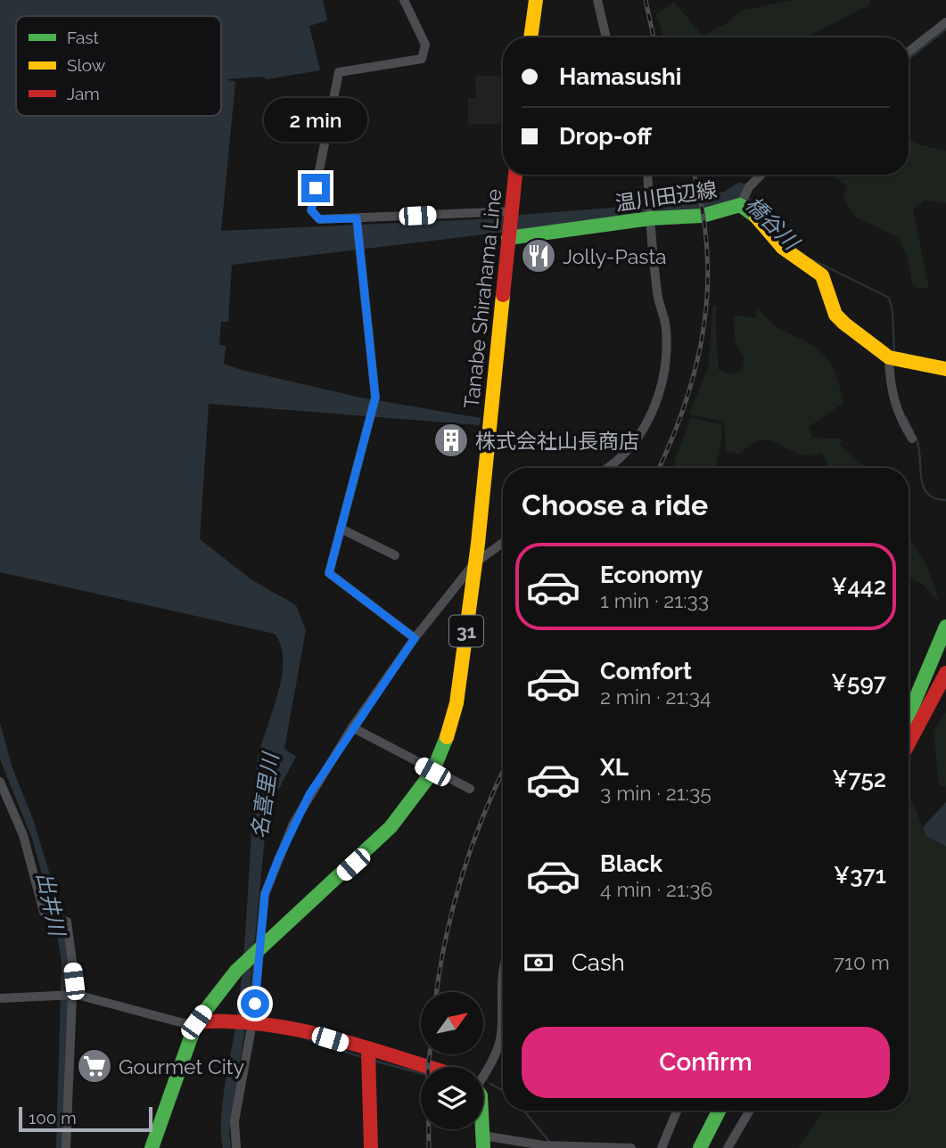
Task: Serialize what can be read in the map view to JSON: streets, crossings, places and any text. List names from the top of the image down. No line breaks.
{"streets":{"main road":["温川田辺線","Tanabe Shirahama Line","31"]},"crossings":[["温川田辺線","Tanabe Shirahama Line"]],"water":["橋谷川","名喜里川","出井川"],"places":{"restaurant":["Jolly-Pasta"],"building":["株式会社山長商店"],"supermarket":["Gourmet City"]},"legend":["Fast","Slow","Jam"],"scale_bar":"100 m","north":"top right","page":{"banner":["Hamasushi","Drop-off"],"bubble":"2 min","heading":"Choose a ride","list":[{"name":"Economy","note":"1 min · 21:33","value":"¥442"},{"name":"Comfort","note":"2 min · 21:34","value":"¥597"},{"name":"XL","note":"3 min · 21:35","value":"¥752"},{"name":"Black","note":"4 min · 21:36","value":"¥371"}],"pay":["Cash","710 m"],"buttons":"Confirm","scale":"100 m"}}
